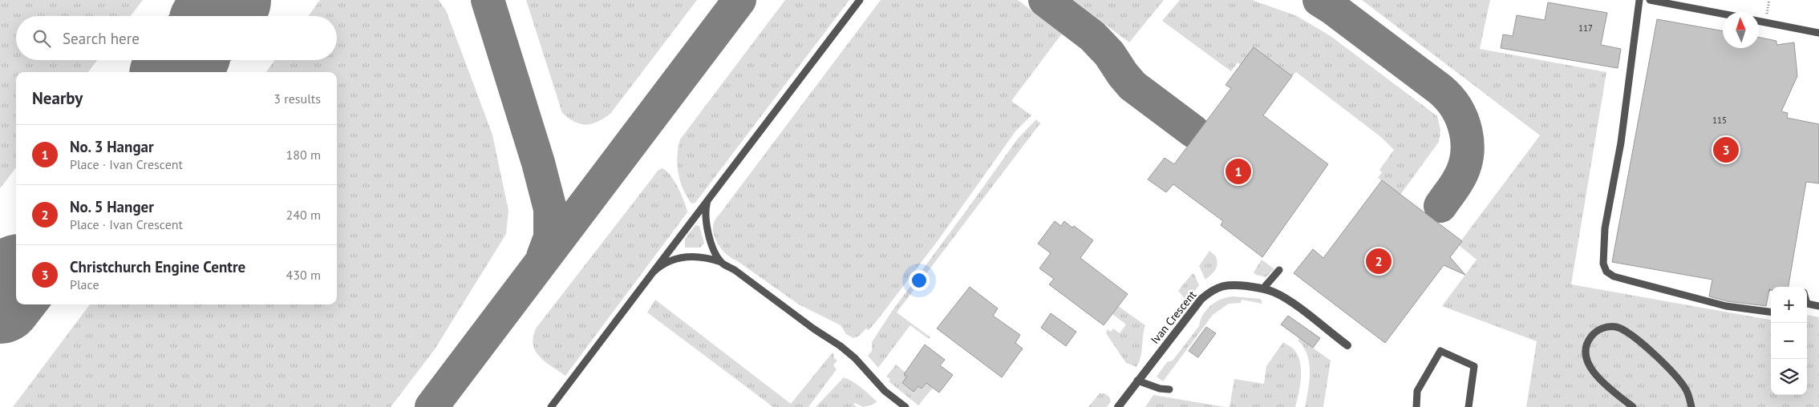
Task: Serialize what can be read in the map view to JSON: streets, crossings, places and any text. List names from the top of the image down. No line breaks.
{"streets":{"street":["Ivan Crescent"]},"house_numbers":["117","115"],"north":"top","page":{"search":"Search here","heading":["Nearby","3 results"],"list":[{"mark":"1","name":"No. 3 Hangar","note":"Place · Ivan Crescent","value":"180 m"},{"mark":"2","name":"No. 5 Hanger","note":"Place · Ivan Crescent","value":"240 m"},{"mark":"3","name":"Christchurch Engine Centre","note":"Place","value":"430 m"}],"pins":["3","1","2"],"map_buttons":["+","−"]}}
